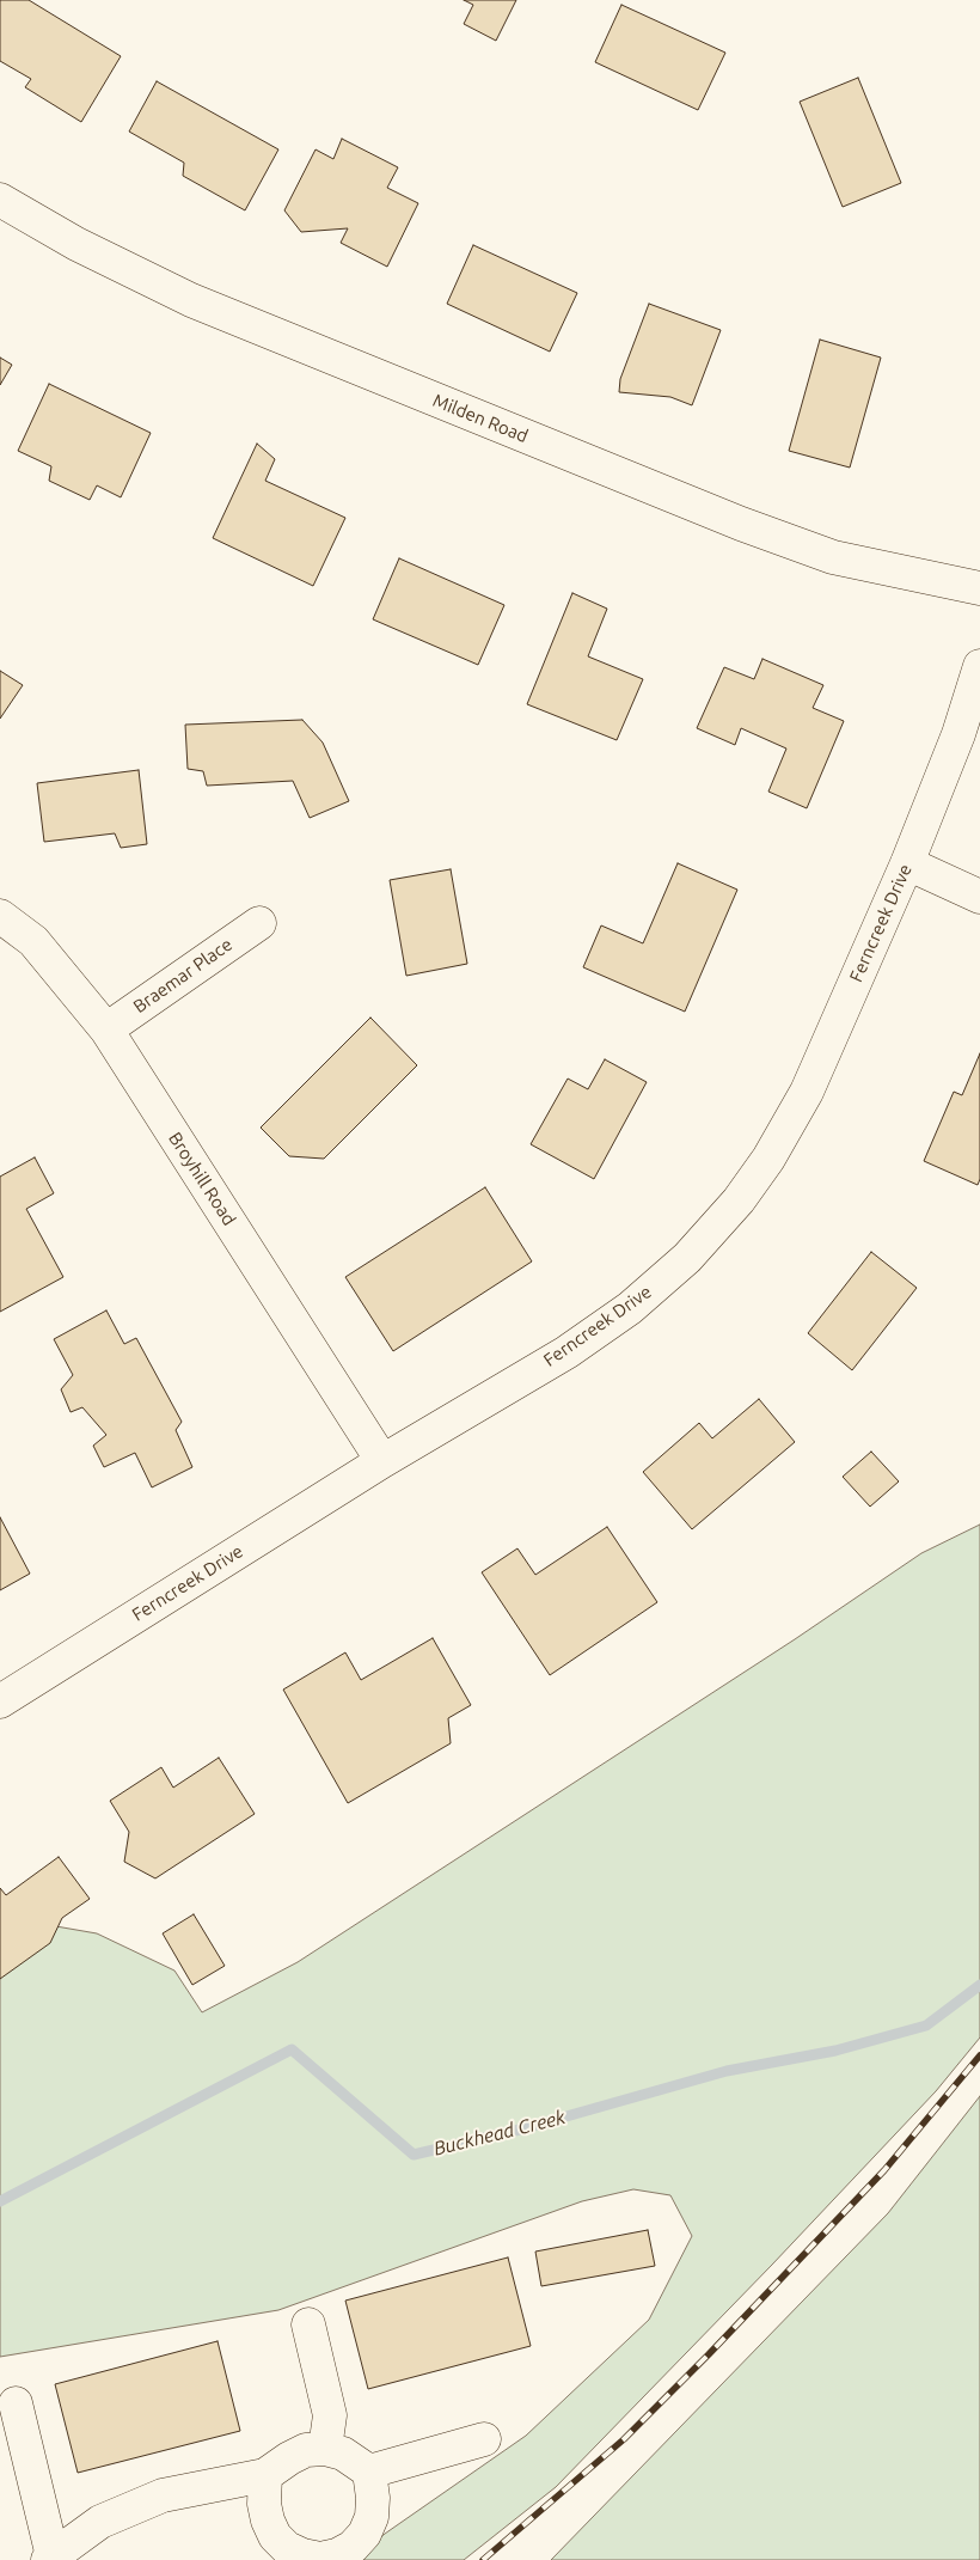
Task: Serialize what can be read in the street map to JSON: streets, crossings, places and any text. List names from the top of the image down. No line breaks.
{"streets":{"street":["Milden Road","Ferncreek Drive","Braemar Place","Broyhill Road"]},"crossings":[["Ferncreek Drive","Broyhill Road"],["Braemar Place","Broyhill Road"]],"water":["Buckhead Creek"]}
